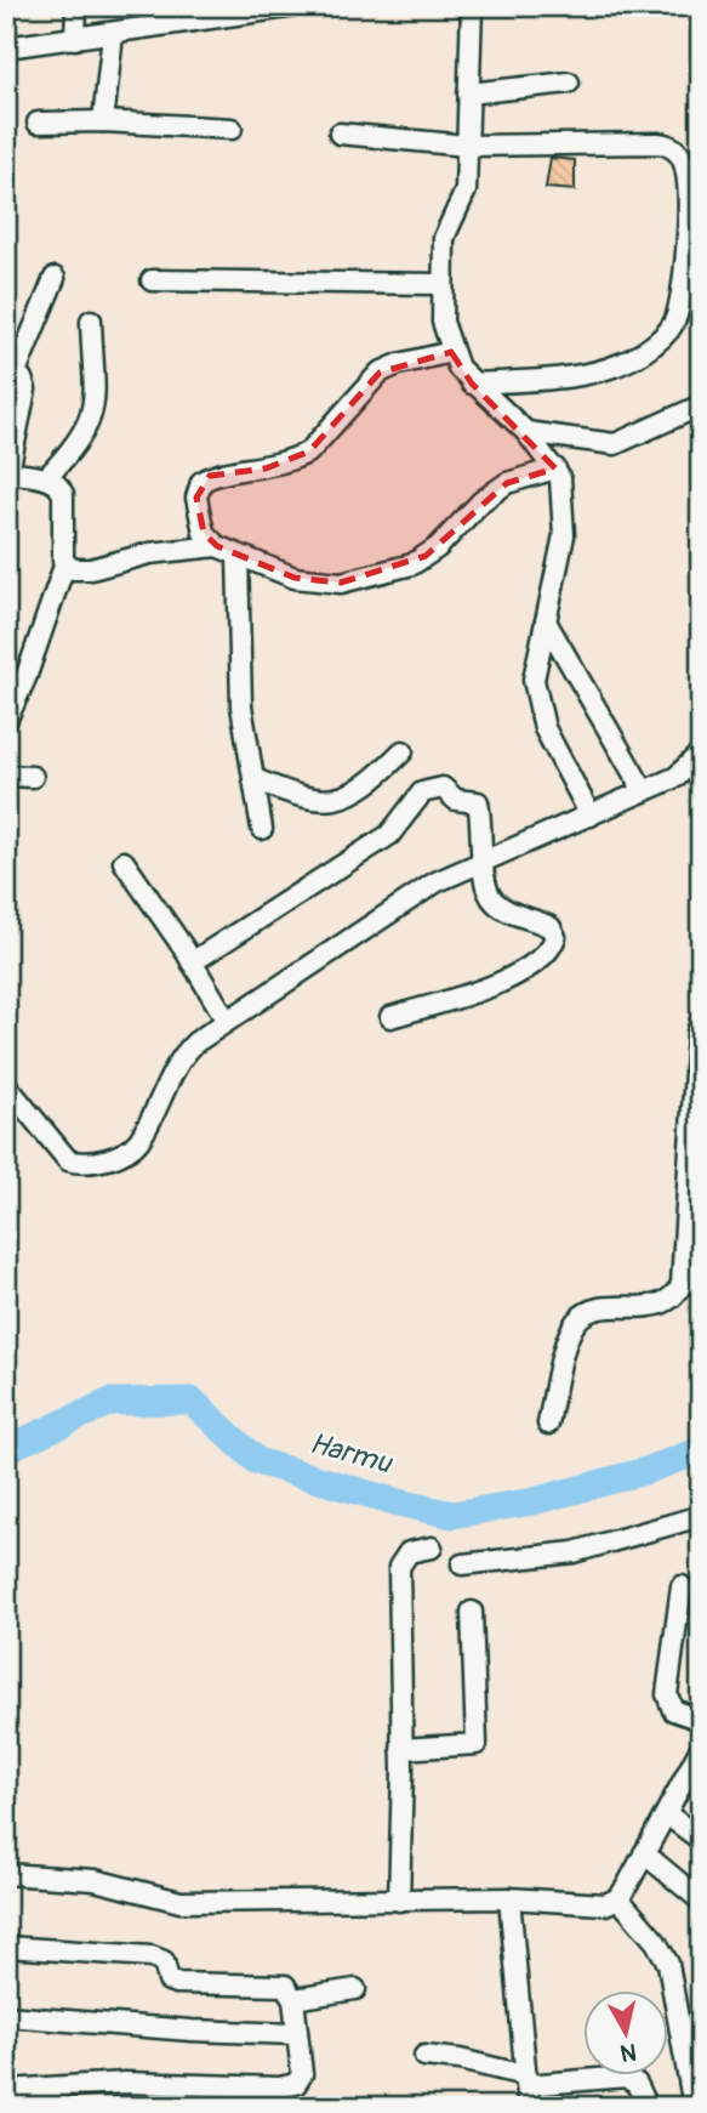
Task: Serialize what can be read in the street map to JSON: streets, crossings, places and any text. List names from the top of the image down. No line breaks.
{"water":["Harmu"],"north":"bottom"}
